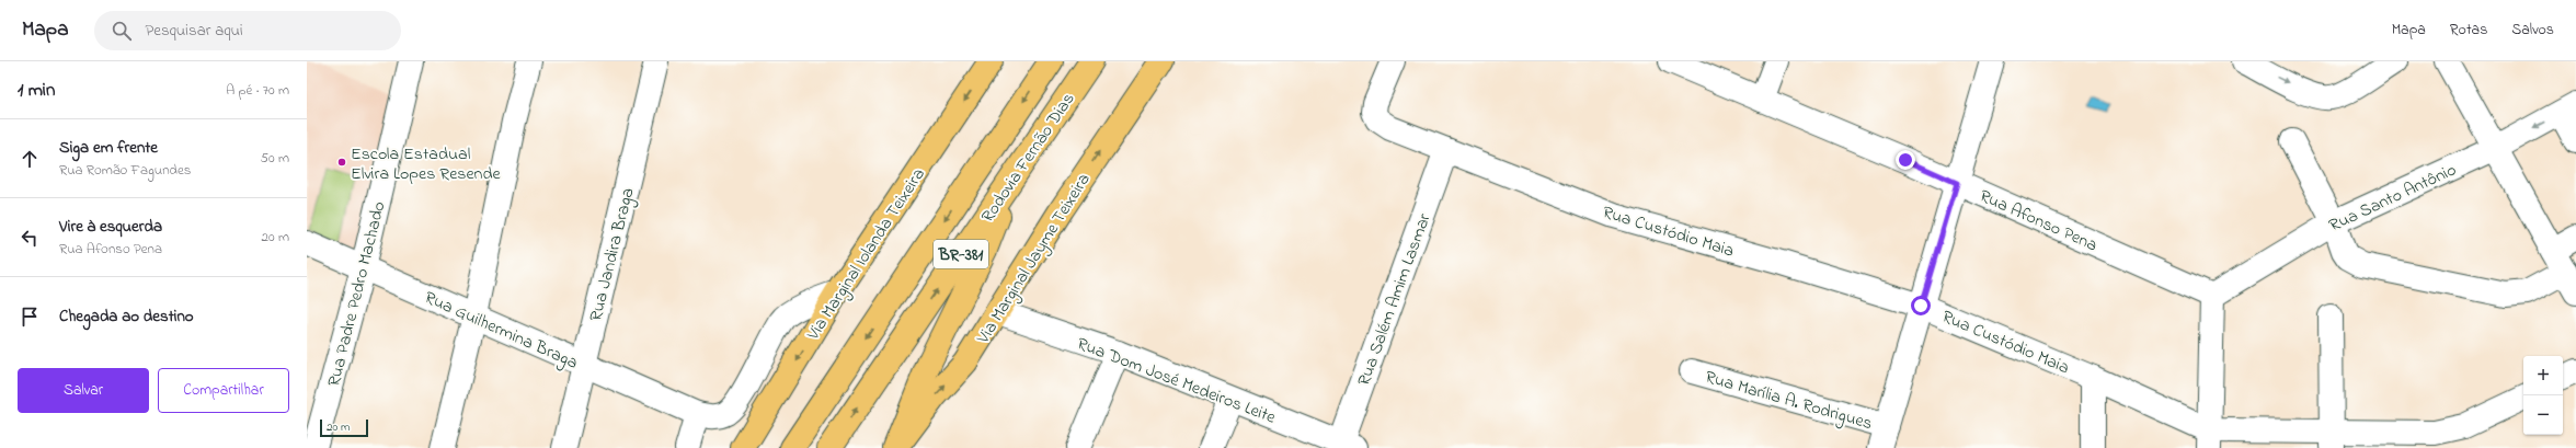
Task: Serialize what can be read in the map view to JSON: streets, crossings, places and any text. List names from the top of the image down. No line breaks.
{"streets":{"main road":["Rodovia Fernão Dias","Via Marginal Iolanda Teixeira","BR-381","Via Marginal Jayme Teixeira"],"street":["Rua Santo Antônio","Rua Afonso Pena","Rua Custódio Maia","Rua Jandira Braga","Rua Padre Pedro Machado","Rua Salém Amim Lasmar","Rua Guilhermina Braga","Rua Dom José Medeiros Leite","Rua Marília A. Rodrigues"]},"crossings":[["Rua Santo Antônio","Rua Afonso Pena"],["Rua Custódio Maia","Rua Salém Amim Lasmar"],["Rua Jandira Braga","Rua Guilhermina Braga"],["Via Marginal Jayme Teixeira","Rua Dom José Medeiros Leite"],["Rua Padre Pedro Machado","Rua Guilhermina Braga"],["Rua Salém Amim Lasmar","Rua Dom José Medeiros Leite"]],"places":["Escola Estadual Elvira Lopes Resende"],"scale_bar":"20 m","page":{"header":"Mapa","search":"Pesquisar aqui","nav":["Mapa","Rotas","Salvos"],"heading":["1 min","A pé · 70 m"],"list":[["Siga em frente","Rua Romão Fagundes","50 m"],["Vire à esquerda","Rua Afonso Pena","20 m"],"Chegada ao destino"],"buttons":["Salvar","Compartilhar"],"map_buttons":["+","−"],"scale":"20 m"}}
